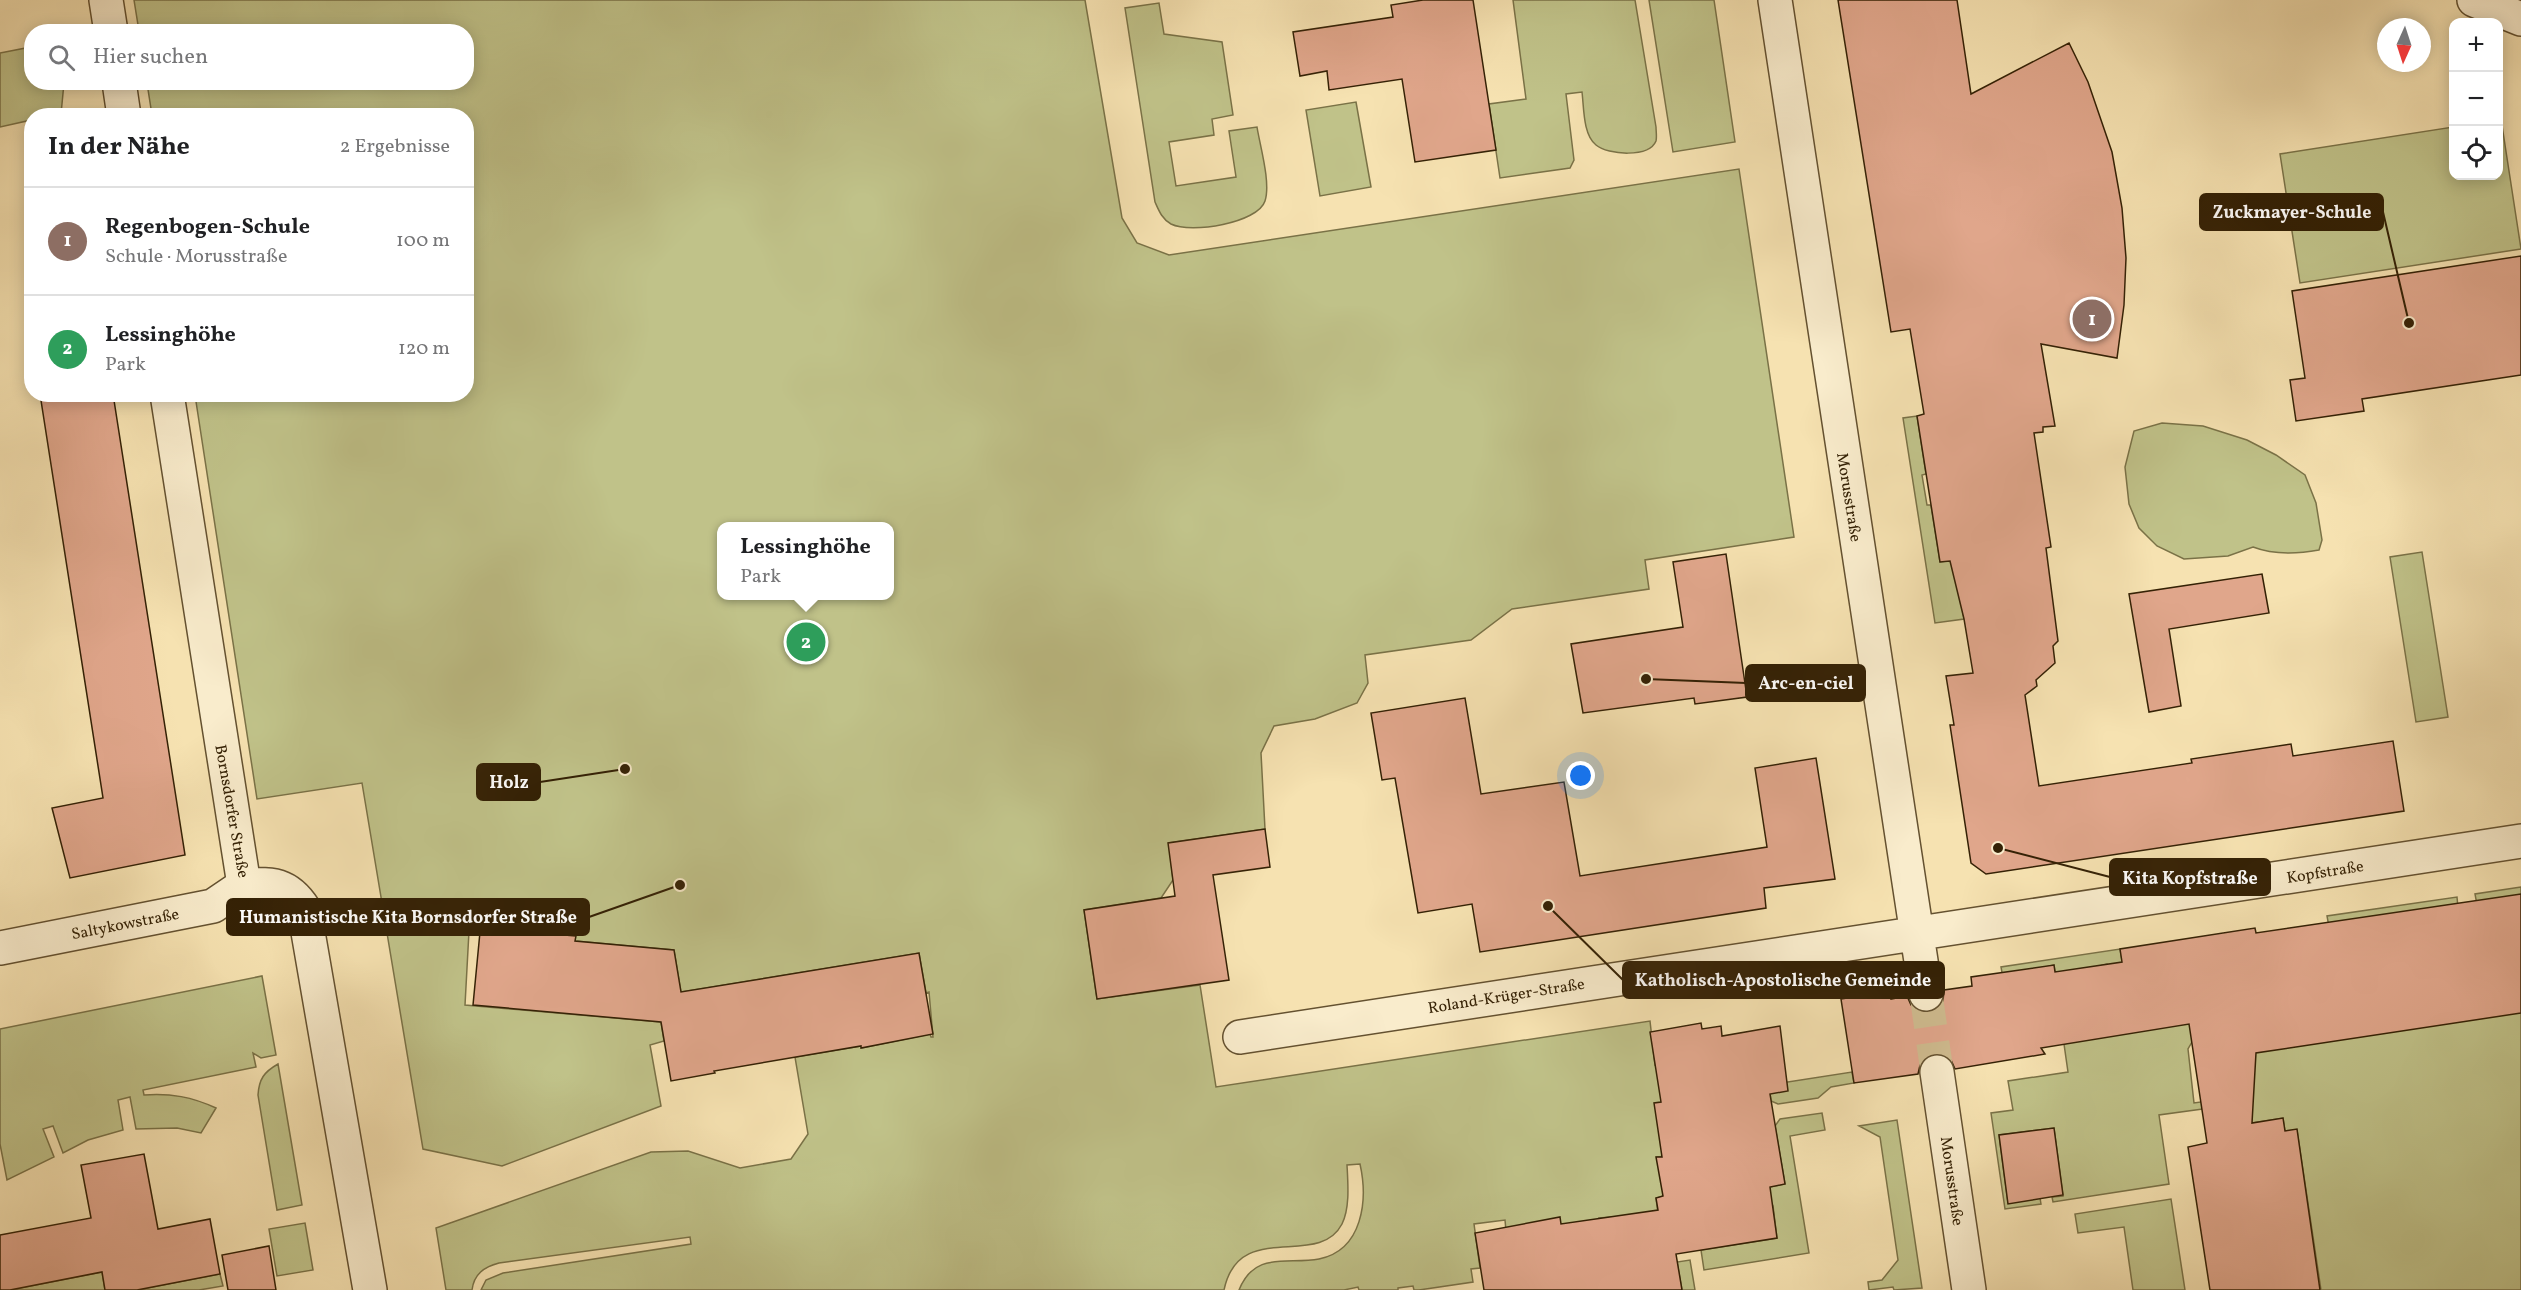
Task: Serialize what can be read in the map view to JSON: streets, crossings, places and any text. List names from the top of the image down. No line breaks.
{"streets":{"street":["Morusstraße","Bornsdorfer Straße","Kopfstraße","Saltykowstraße","Roland-Krüger-Straße"]},"crossings":[["Morusstraße","Kopfstraße"],["Morusstraße","Roland-Krüger-Straße"],["Bornsdorfer Straße","Saltykowstraße"],["Kopfstraße","Roland-Krüger-Straße"]],"places":["Zuckmayer-Schule","Arc-en-ciel","Holz","Kita Kopfstraße","Humanistische Kita Bornsdorfer Straße","Katholisch-Apostolische Gemeinde"],"north":"bottom","page":{"map_buttons":["+","−"],"search":"Hier suchen","heading":["In der Nähe","2 Ergebnisse"],"list":[{"mark":"1","name":"Regenbogen-Schule","note":"Schule · Morusstraße","value":"100 m"},{"mark":"2","name":"Lessinghöhe","note":"Park","value":"120 m"}],"pins":["1","2"],"popup":["Lessinghöhe","Park"]}}
